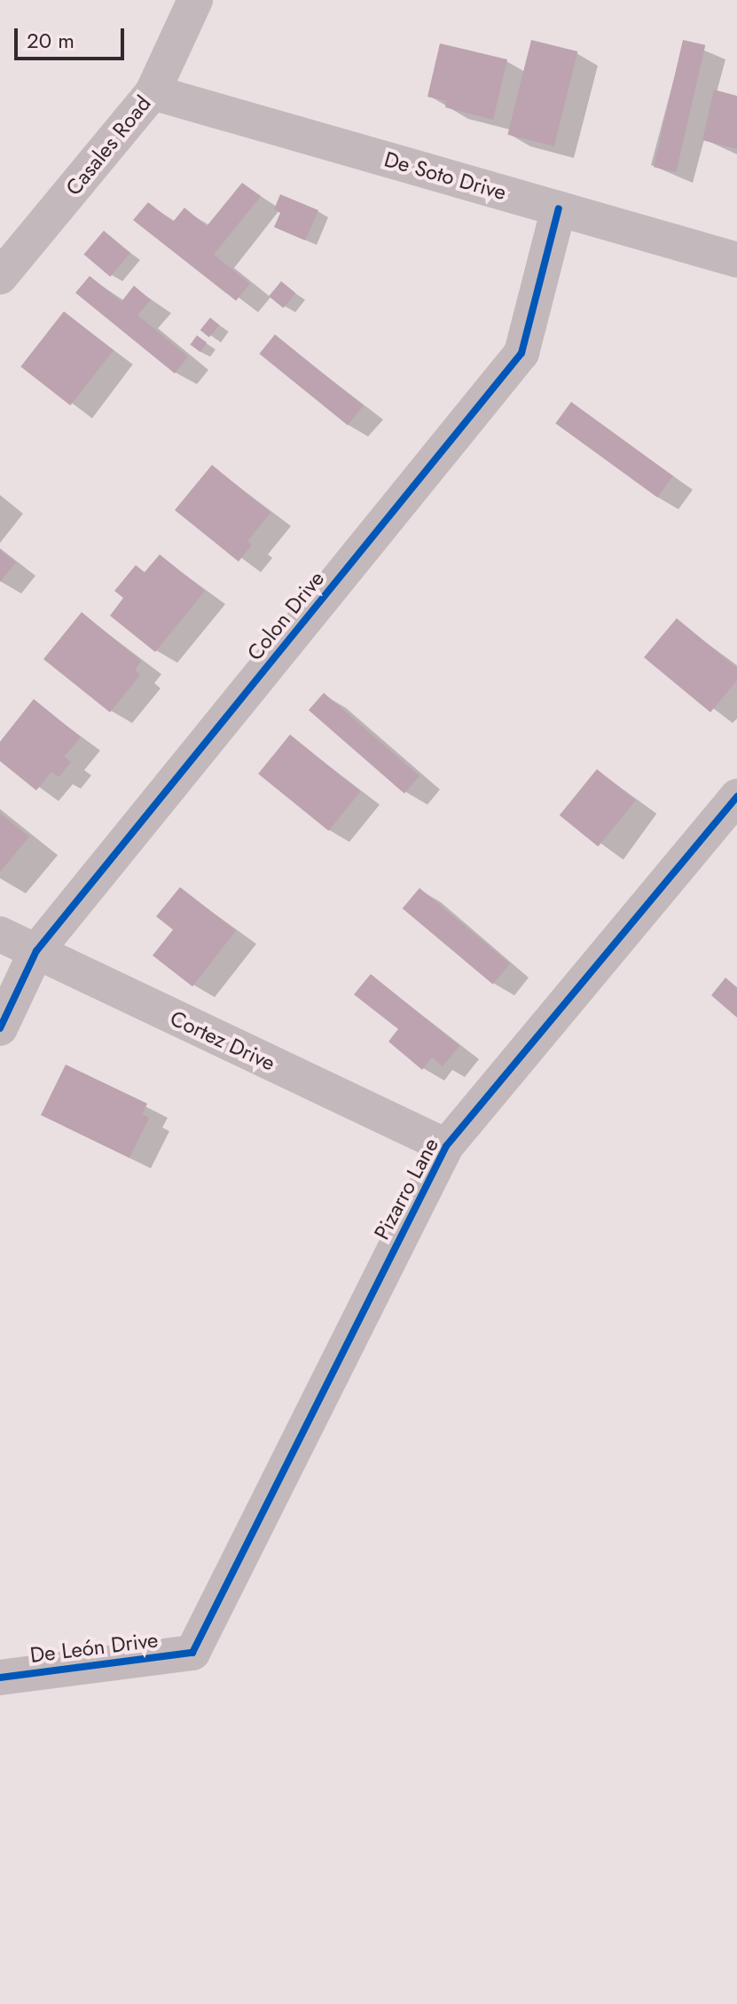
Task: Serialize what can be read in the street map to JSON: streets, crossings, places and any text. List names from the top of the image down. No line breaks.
{"streets":{"street":["Casales Road","De Soto Drive","Colon Drive","Cortez Drive","Pizarro Lane","De León Drive"]},"crossings":[["Casales Road","De Soto Drive"],["De Soto Drive","Colon Drive"],["Colon Drive","Cortez Drive"],["Cortez Drive","Pizarro Lane"],["Pizarro Lane","De León Drive"]],"scale_bar":"20 m"}
